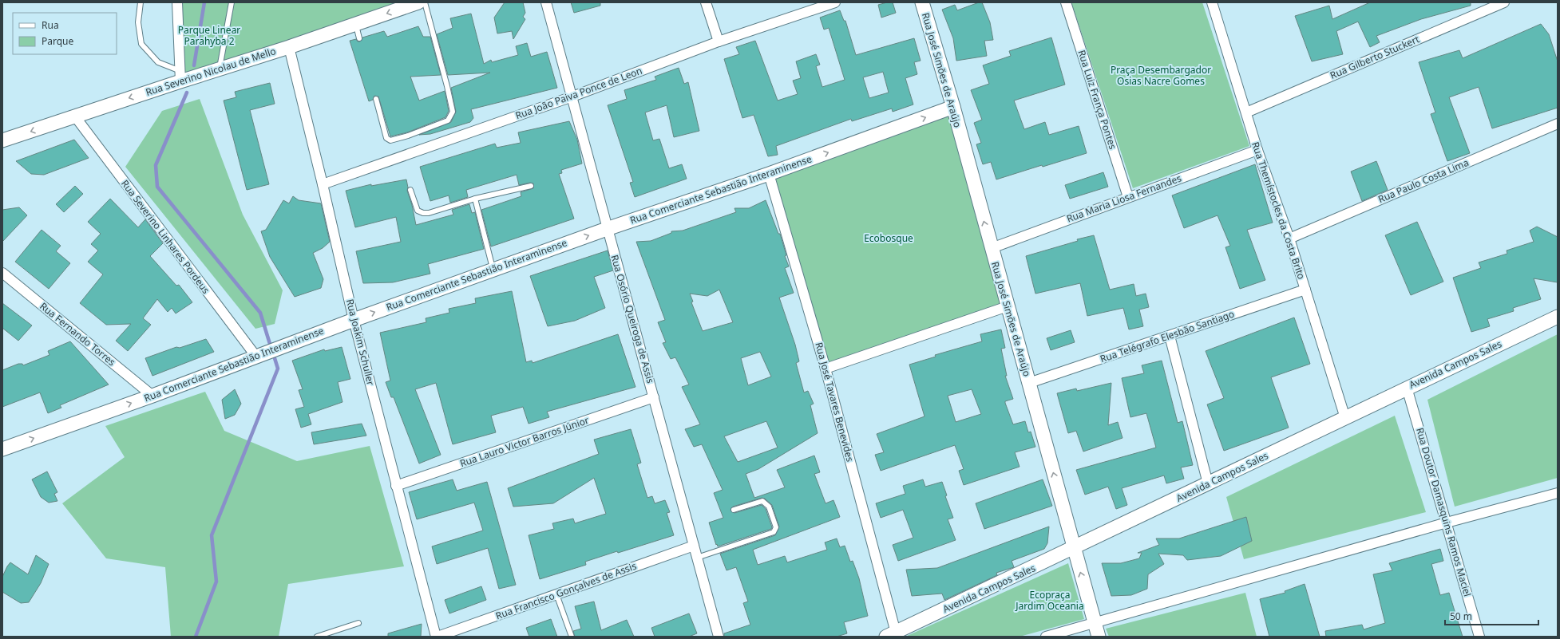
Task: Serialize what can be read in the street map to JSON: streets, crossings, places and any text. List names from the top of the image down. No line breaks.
{"streets":{"street":["Rua Gilberto Stuckert","Rua José Simões de Araújo","Rua Severino Nicolau de Mello","Rua João Paiva Ponce de Leon","Rua Luiz França Pontes","Rua Paulo Costa Lima","Rua Comerciante Sebastião Interaminense","Rua Maria Liosa Fernandes","Rua Themístocles da Costa Brito","Rua Severino Linhares Pordeus","Rua Osório Queiroga de Assis","Rua Fernando Torres","Rua Telégrafo Elesbão Santiago","Rua Joakim Schuller","Avenida Campos Sales","Rua José Tavares Benevides","Rua Lauro Victor Barros Júnior","Rua Doutor Damasquins Ramos Maciel","Rua Francisco Gonçalves de Assis"]},"crossings":[["Rua Gilberto Stuckert","Rua Themístocles da Costa Brito"],["Rua José Simões de Araújo","Rua Comerciante Sebastião Interaminense"],["Rua José Simões de Araújo","Rua Maria Liosa Fernandes"],["Rua José Simões de Araújo","Rua Telégrafo Elesbão Santiago"],["Rua José Simões de Araújo","Avenida Campos Sales"],["Rua Severino Nicolau de Mello","Rua Severino Linhares Pordeus"],["Rua Severino Nicolau de Mello","Rua Joakim Schuller"],["Rua João Paiva Ponce de Leon","Rua Osório Queiroga de Assis"],["Rua João Paiva Ponce de Leon","Rua Joakim Schuller"],["Rua Luiz França Pontes","Rua Maria Liosa Fernandes"],["Rua Paulo Costa Lima","Rua Themístocles da Costa Brito"],["Rua Comerciante Sebastião Interaminense","Rua Severino Linhares Pordeus"],["Rua Comerciante Sebastião Interaminense","Rua Osório Queiroga de Assis"],["Rua Comerciante Sebastião Interaminense","Rua Fernando Torres"],["Rua Comerciante Sebastião Interaminense","Rua Joakim Schuller"],["Rua Comerciante Sebastião Interaminense","Rua José Tavares Benevides"],["Rua Maria Liosa Fernandes","Rua Themístocles da Costa Brito"],["Rua Themístocles da Costa Brito","Rua Telégrafo Elesbão Santiago"],["Rua Themístocles da Costa Brito","Avenida Campos Sales"],["Rua Osório Queiroga de Assis","Rua Lauro Victor Barros Júnior"],["Rua Osório Queiroga de Assis","Rua Francisco Gonçalves de Assis"],["Rua Joakim Schuller","Rua Lauro Victor Barros Júnior"],["Rua Joakim Schuller","Rua Francisco Gonçalves de Assis"],["Avenida Campos Sales","Rua José Tavares Benevides"],["Avenida Campos Sales","Rua Doutor Damasquins Ramos Maciel"]],"one_way":["Rua José Simões de Araújo","Rua Severino Nicolau de Mello","Rua Comerciante Sebastião Interaminense"],"parks":["Parque Linear Parahyba 2","Praça Desembargador Osias Nacre Gomes","Ecobosque","Ecopraça Jardim Oceania"],"legend":["Rua","Parque"],"scale_bar":"50 m"}
